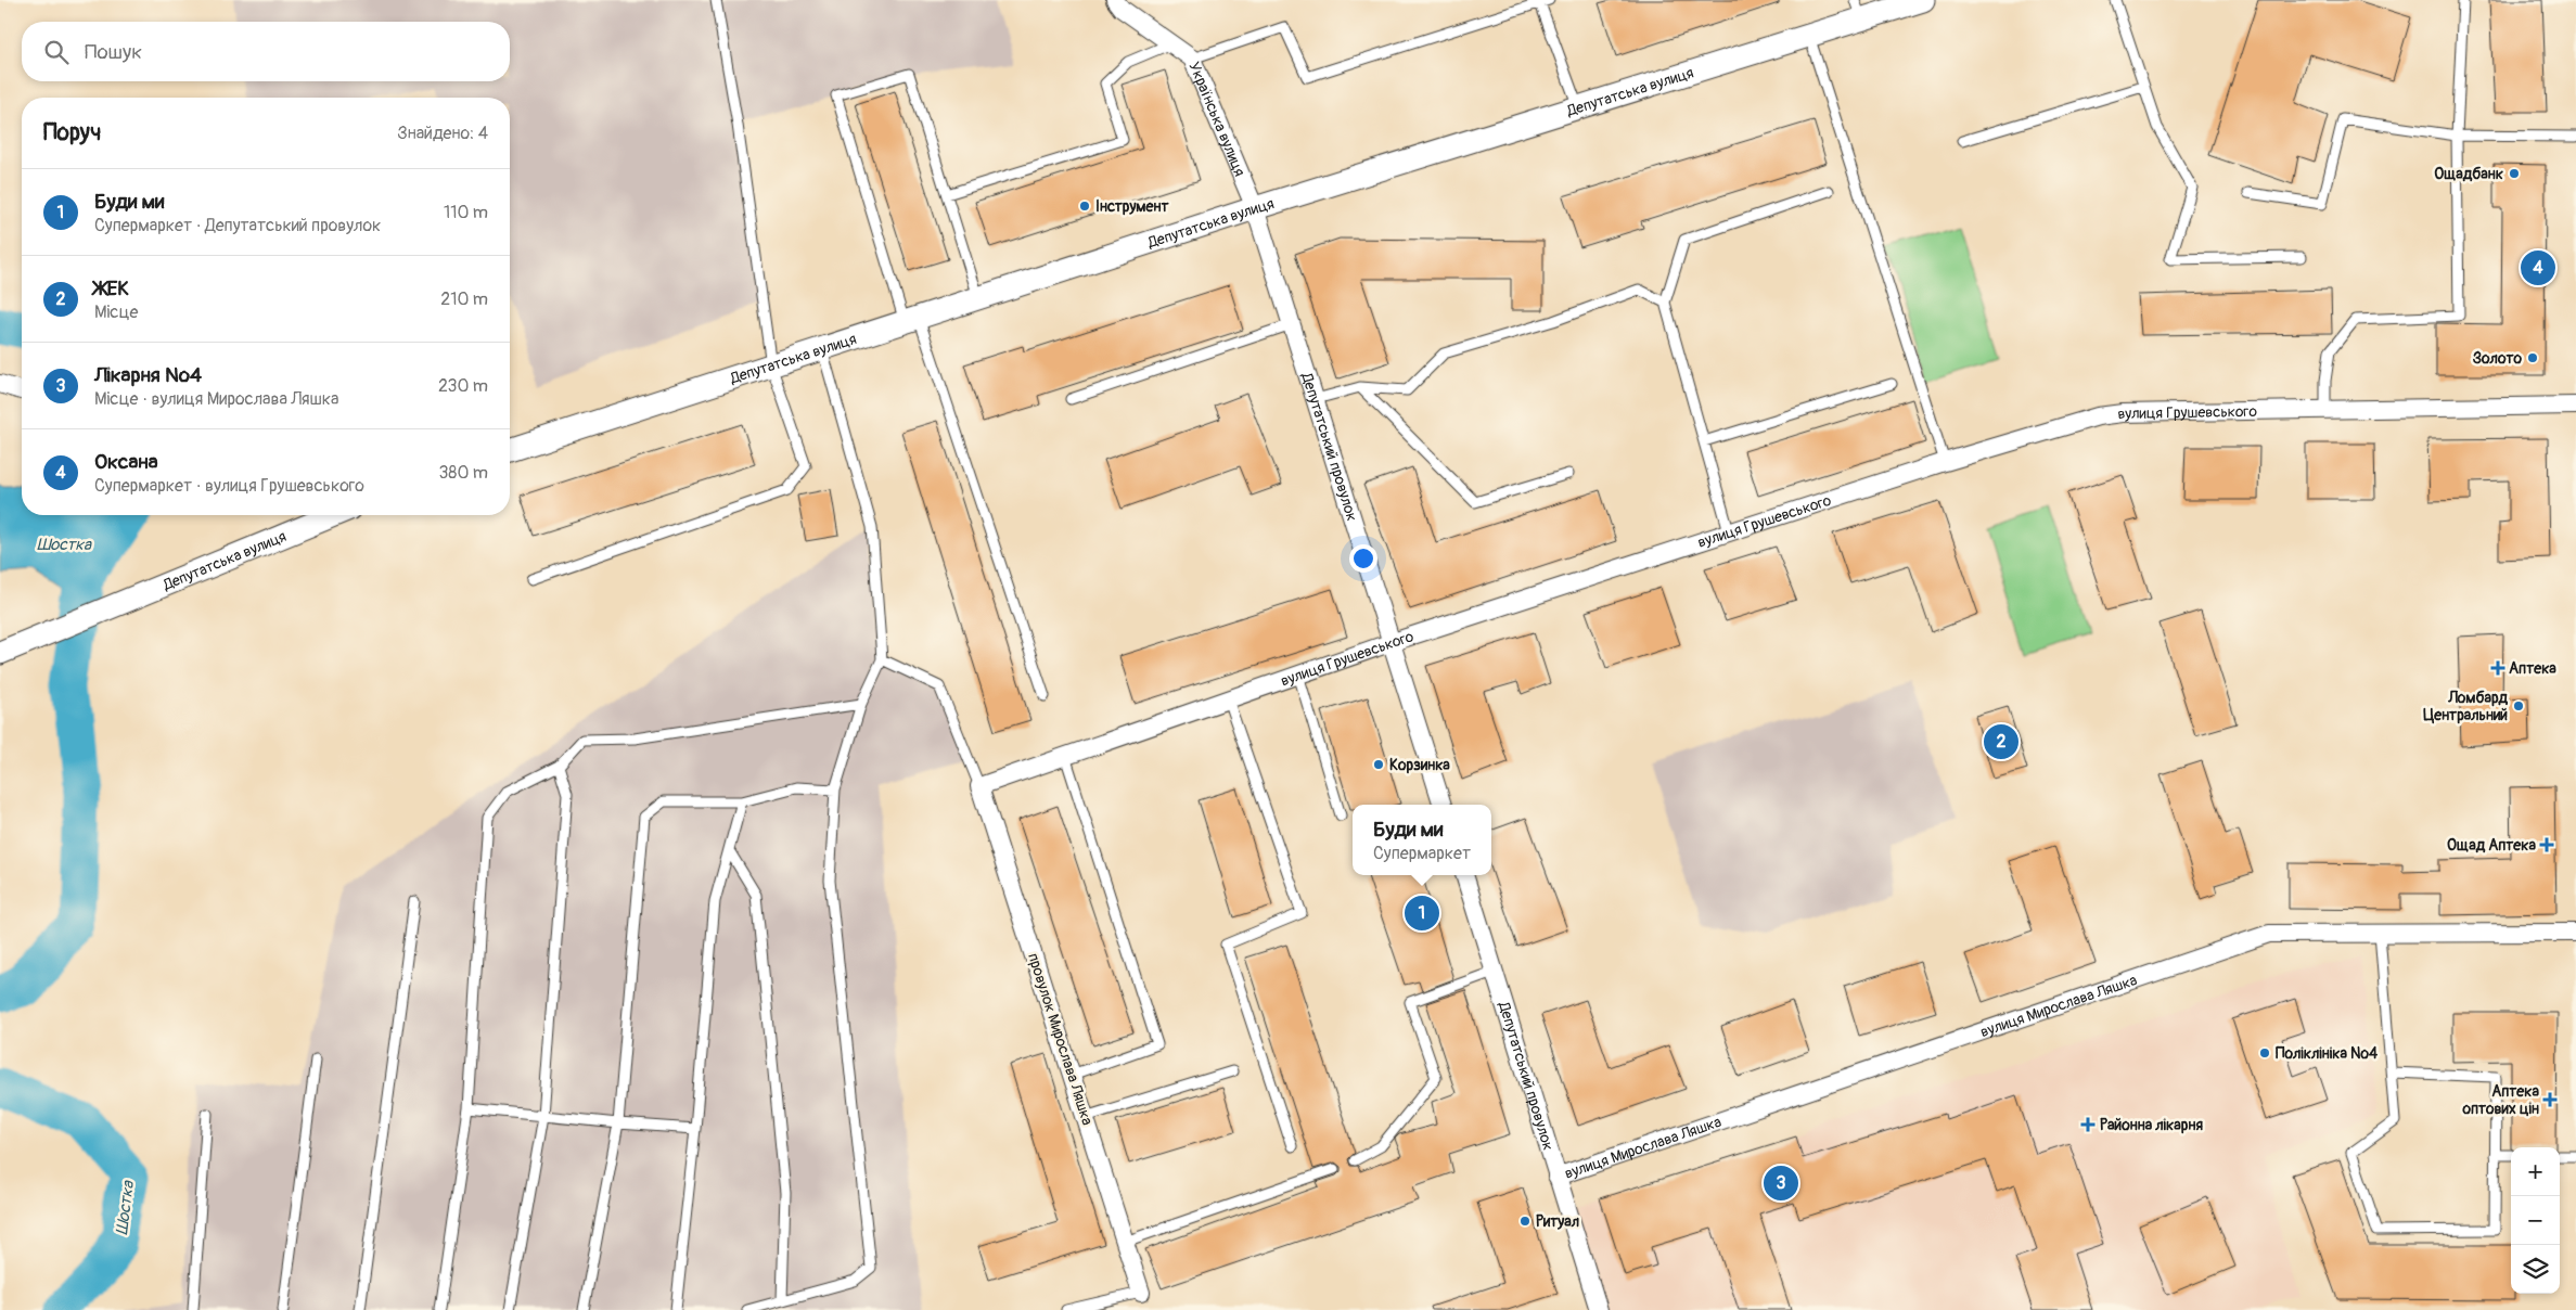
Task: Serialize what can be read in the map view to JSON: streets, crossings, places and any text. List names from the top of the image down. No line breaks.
{"streets":{"street":["Депутатська вулиця","Українська вулиця","вулиця Грушевського","Депутатський провулок","вулиця Мирослава Ляшка","провулок Мирослава Ляшка"]},"crossings":[["Депутатська вулиця","Українська вулиця"],["Депутатська вулиця","Депутатський провулок"],["Українська вулиця","Депутатський провулок"],["вулиця Грушевського","Депутатський провулок"],["вулиця Грушевського","провулок Мирослава Ляшка"],["Депутатський провулок","вулиця Мирослава Ляшка"]],"water":["Шостка"],"places":{"other":["Ощадбанк","Інструмент","Золото","Ломбард Центральний","Корзинка","Поліклініка №4","Ритуал"],"health":["Аптека","Ощад Аптека","Аптека оптових цін","Районна лікарня"]},"page":{"search":"Пошук","heading":["Поруч","Знайдено: 4"],"list":[{"mark":"1","name":"Буди ми","note":"Супермаркет · Депутатський провулок","value":"110 m"},{"mark":"2","name":"ЖЕК","note":"Місце","value":"210 m"},{"mark":"3","name":"Лікарня №4","note":"Місце · вулиця Мирослава Ляшка","value":"230 m"},{"mark":"4","name":"Оксана","note":"Супермаркет · вулиця Грушевського","value":"380 m"}],"pins":["4","2","1","3"],"popup":["Буди ми","Супермаркет"],"map_buttons":["+","−"]}}
